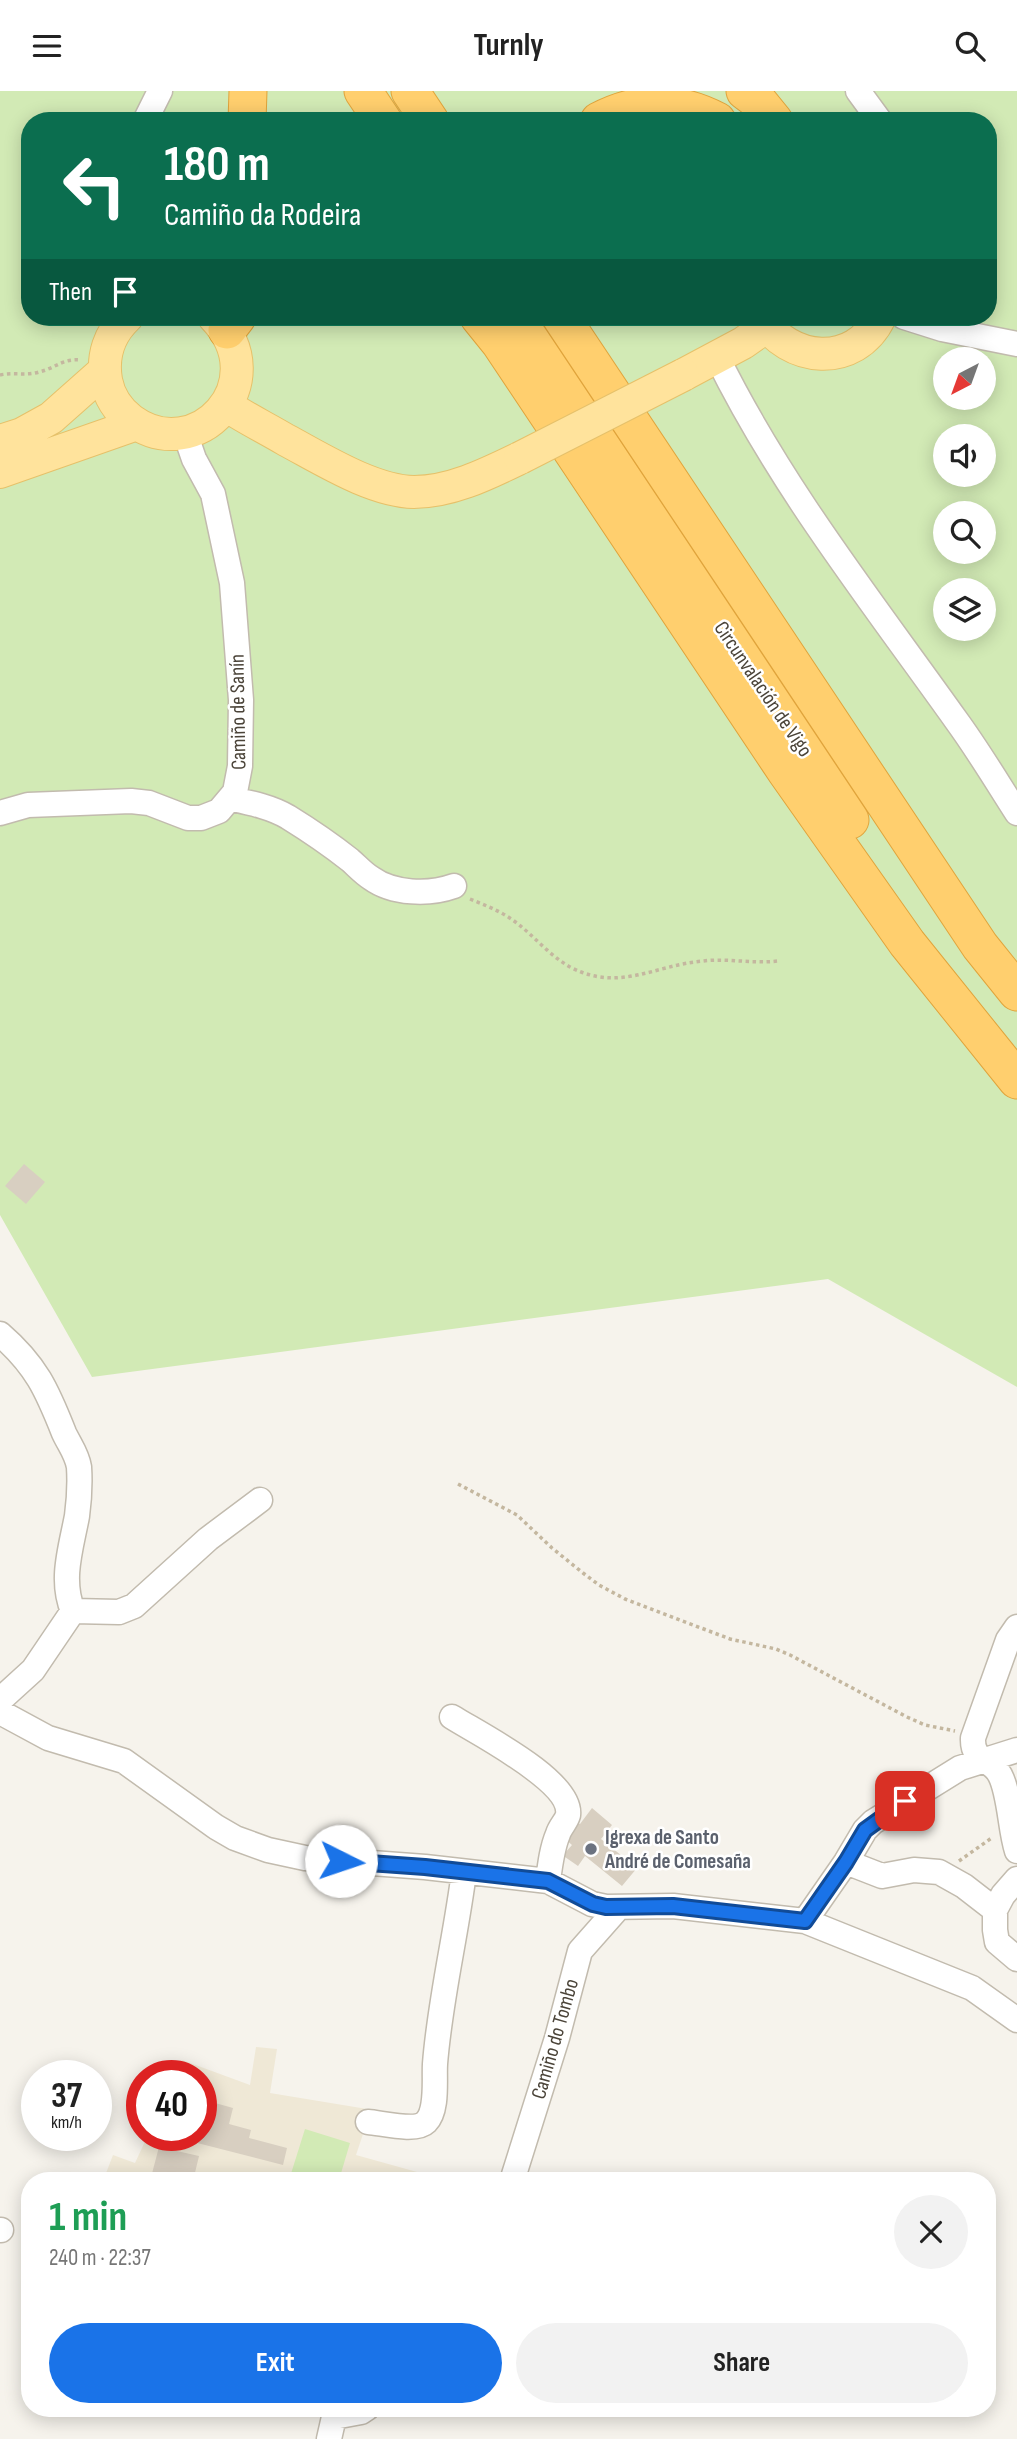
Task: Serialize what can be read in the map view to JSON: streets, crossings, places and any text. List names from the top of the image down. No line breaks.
{"streets":{"highway":["Circunvalación de Vigo"],"street":["Camiño de Sanín","Camiño do Tombo"]},"places":["Igrexa de Santo André de Comesaña"],"north":"bottom left","page":{"header":"Turnly","turn":["180 m","Camiño da Rodeira"],"then":"Then","speed":"37 km/h","limit":"40","heading":["1 min","240 m · 22:37"],"buttons":["Exit","Share"]}}
